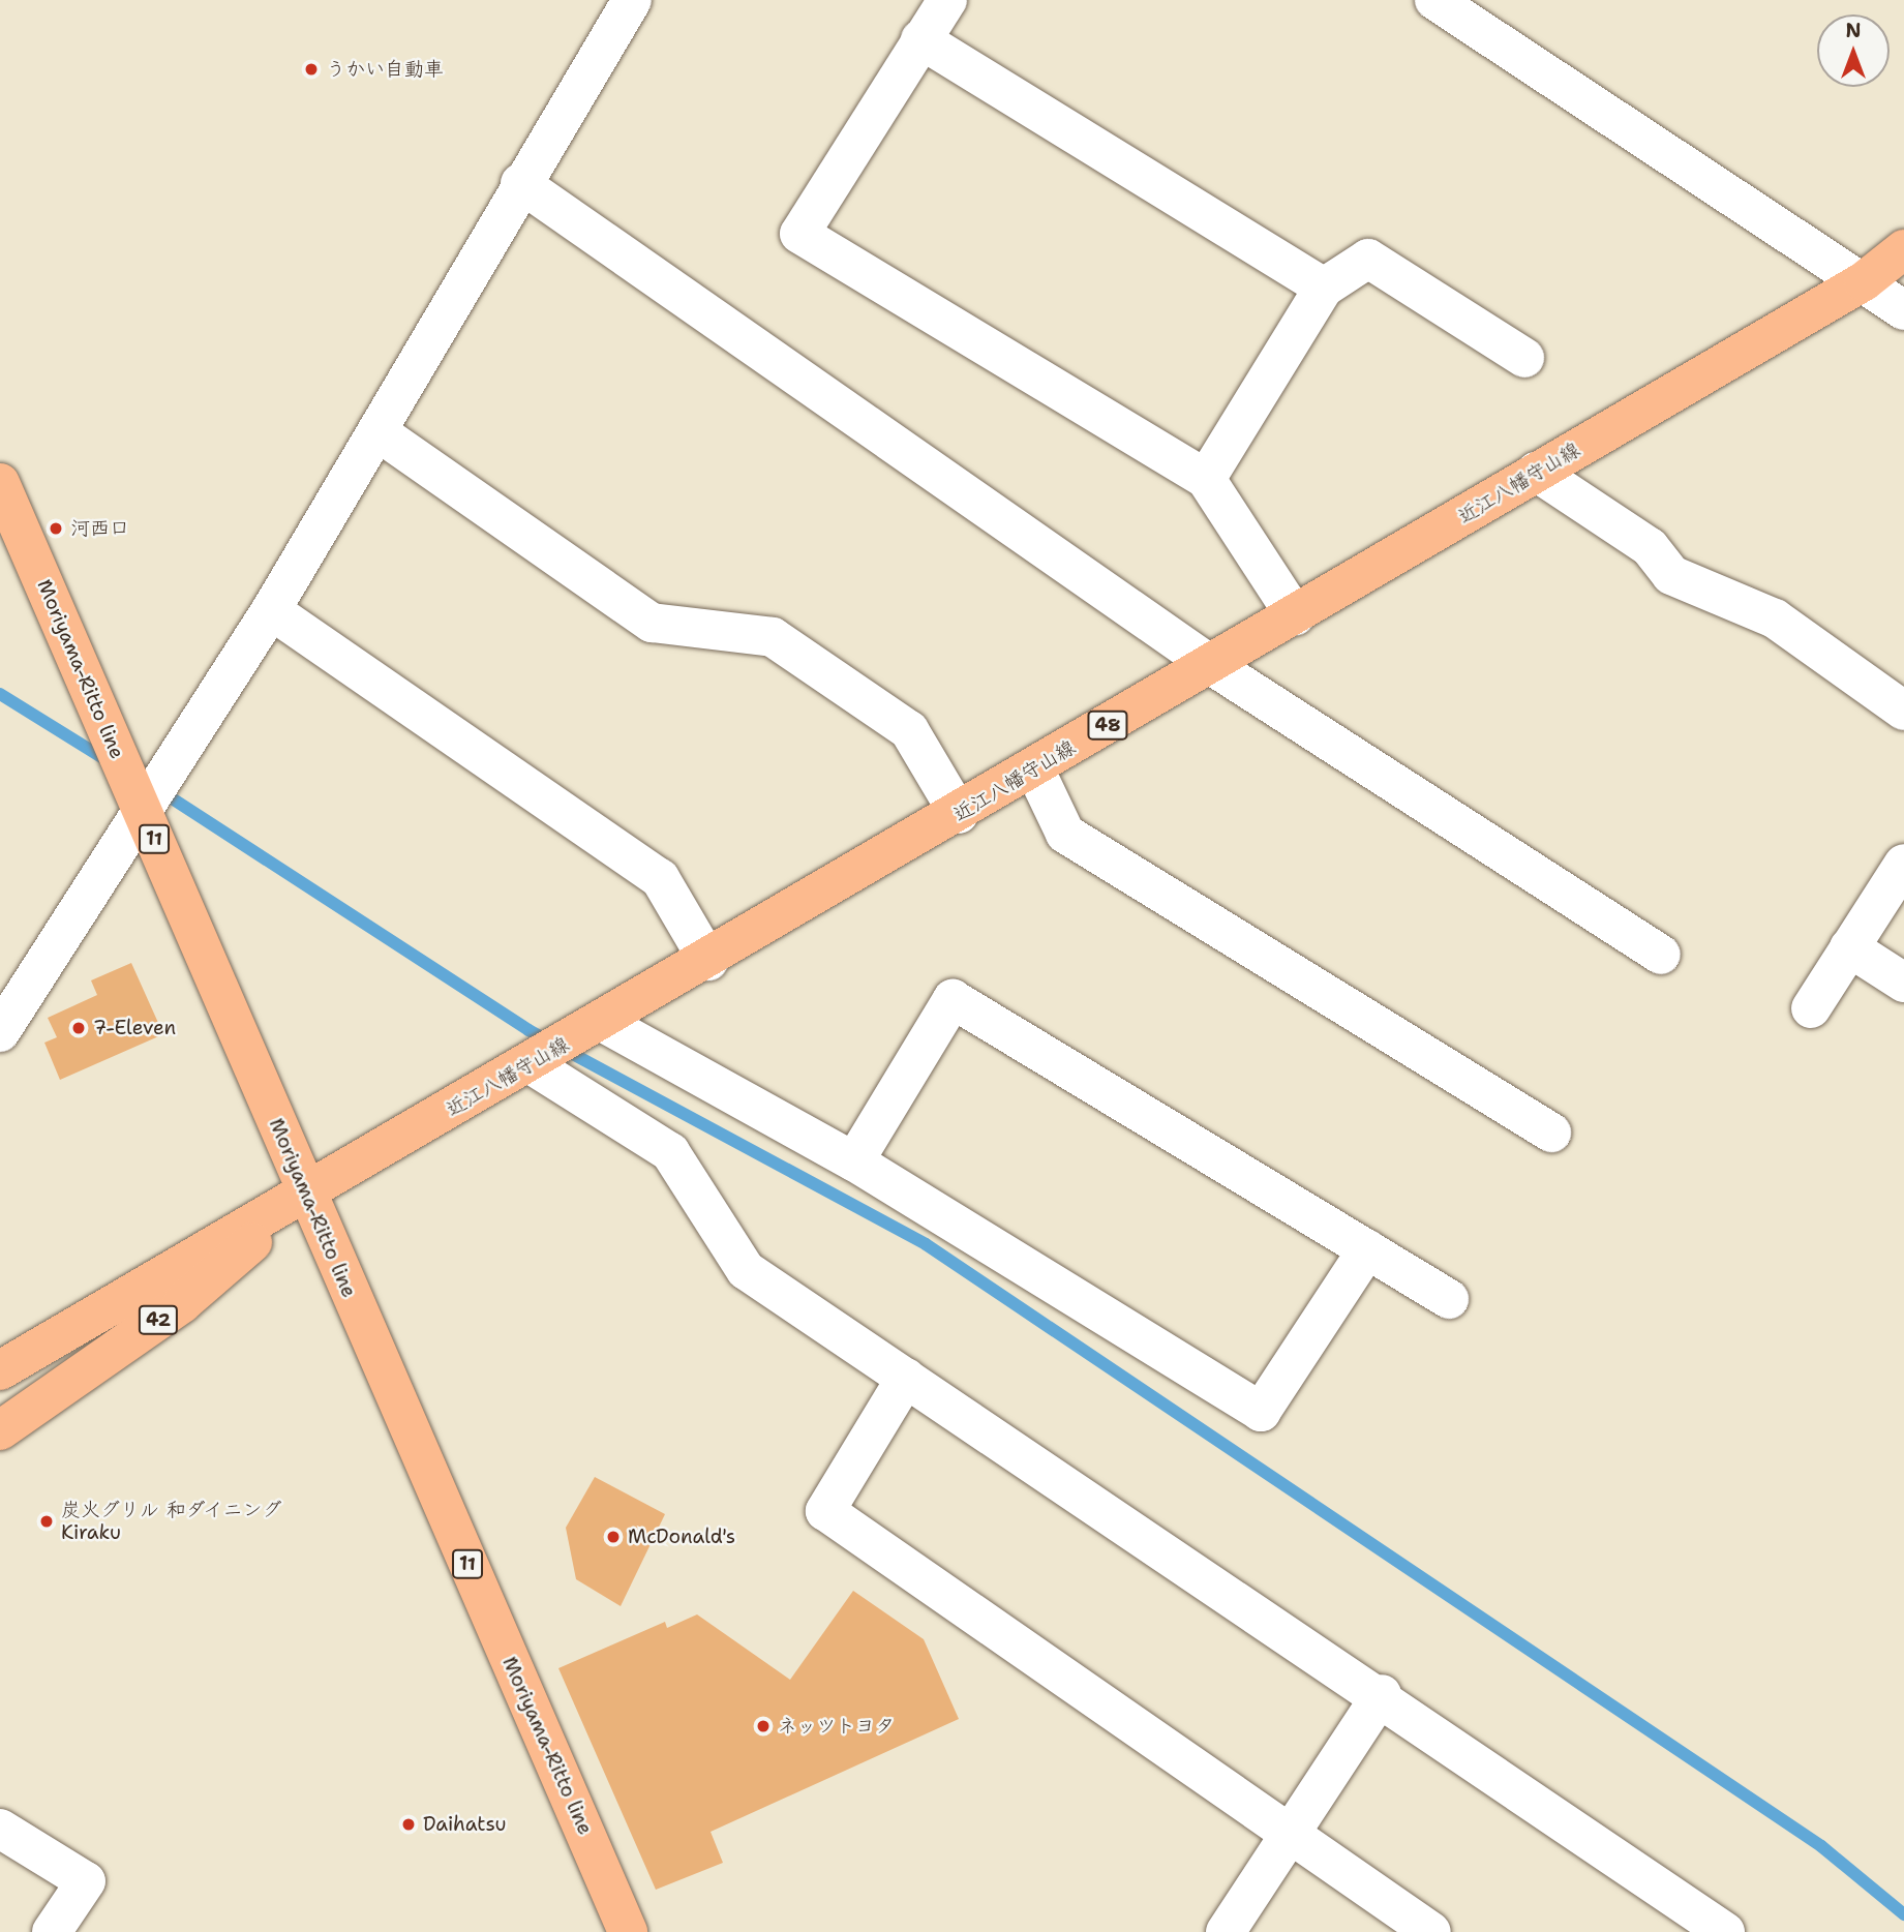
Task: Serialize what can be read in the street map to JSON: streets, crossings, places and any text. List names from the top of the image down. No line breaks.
{"streets":{"main road":["近江八幡守山線","Moriyama-Ritto line","48","11","42"]},"crossings":[["近江八幡守山線","Moriyama-Ritto line"],["近江八幡守山線","42"],["Moriyama-Ritto line","42"]],"places":["うかい自動車","河西口","7-Eleven","炭火グリル 和ダイニング Kiraku","McDonald's","ネッツトヨタ","Daihatsu"],"north":"top"}
